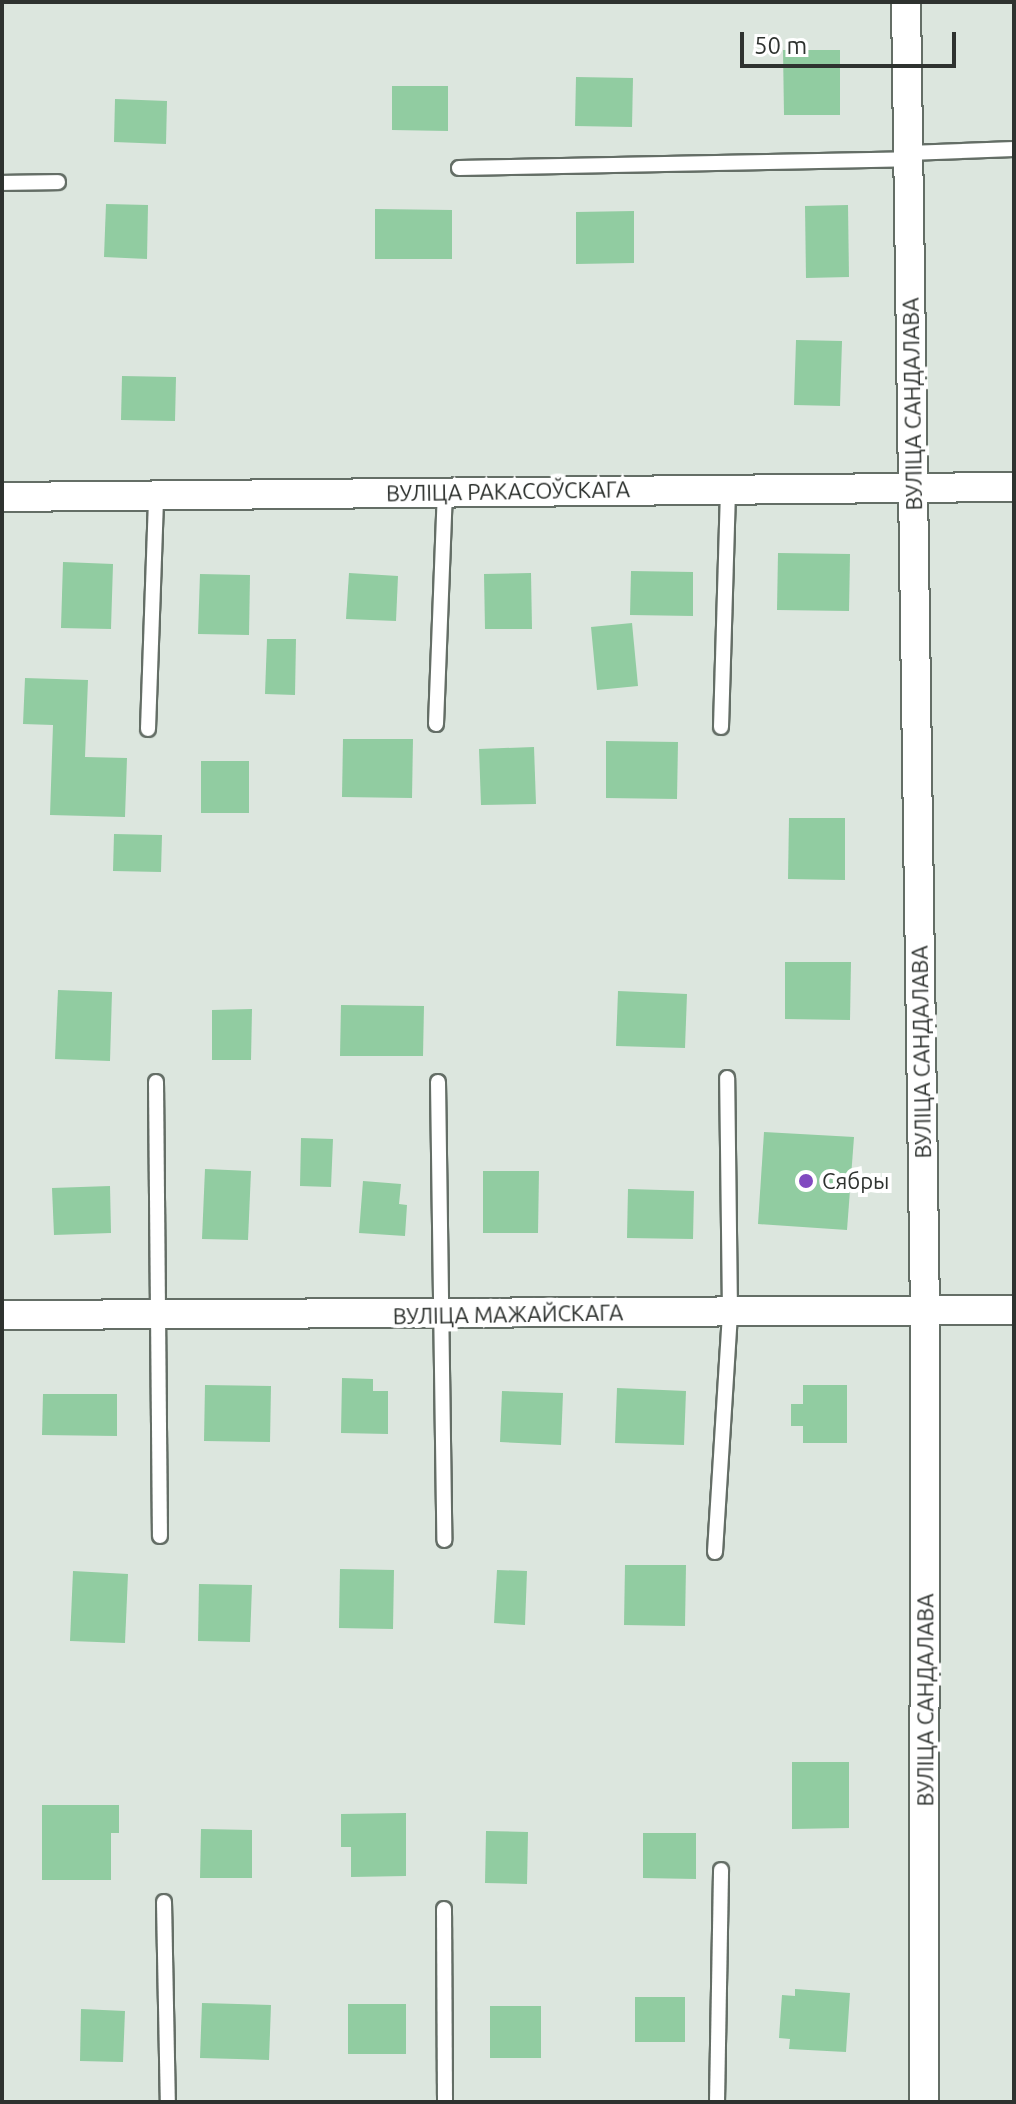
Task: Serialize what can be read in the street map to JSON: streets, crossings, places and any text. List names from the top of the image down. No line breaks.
{"streets":{"street":["ВУЛІЦА САНДАЛАВА","ВУЛІЦА РАКАСОЎСКАГА","ВУЛІЦА МАЖАЙСКАГА"]},"crossings":[["ВУЛІЦА САНДАЛАВА","ВУЛІЦА РАКАСОЎСКАГА"],["ВУЛІЦА САНДАЛАВА","ВУЛІЦА МАЖАЙСКАГА"]],"places":["Сябры"],"scale_bar":"50 m"}
